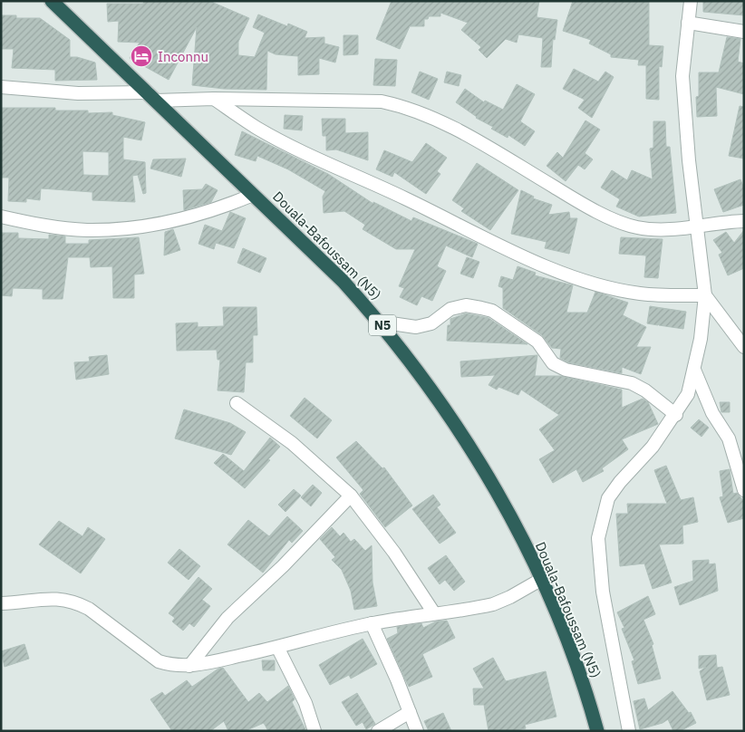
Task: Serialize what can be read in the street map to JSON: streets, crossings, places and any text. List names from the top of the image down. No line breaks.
{"streets":{"highway":["Douala-Bafoussam (N5)","N5"]},"places":{"hotel":["Inconnu"]}}
